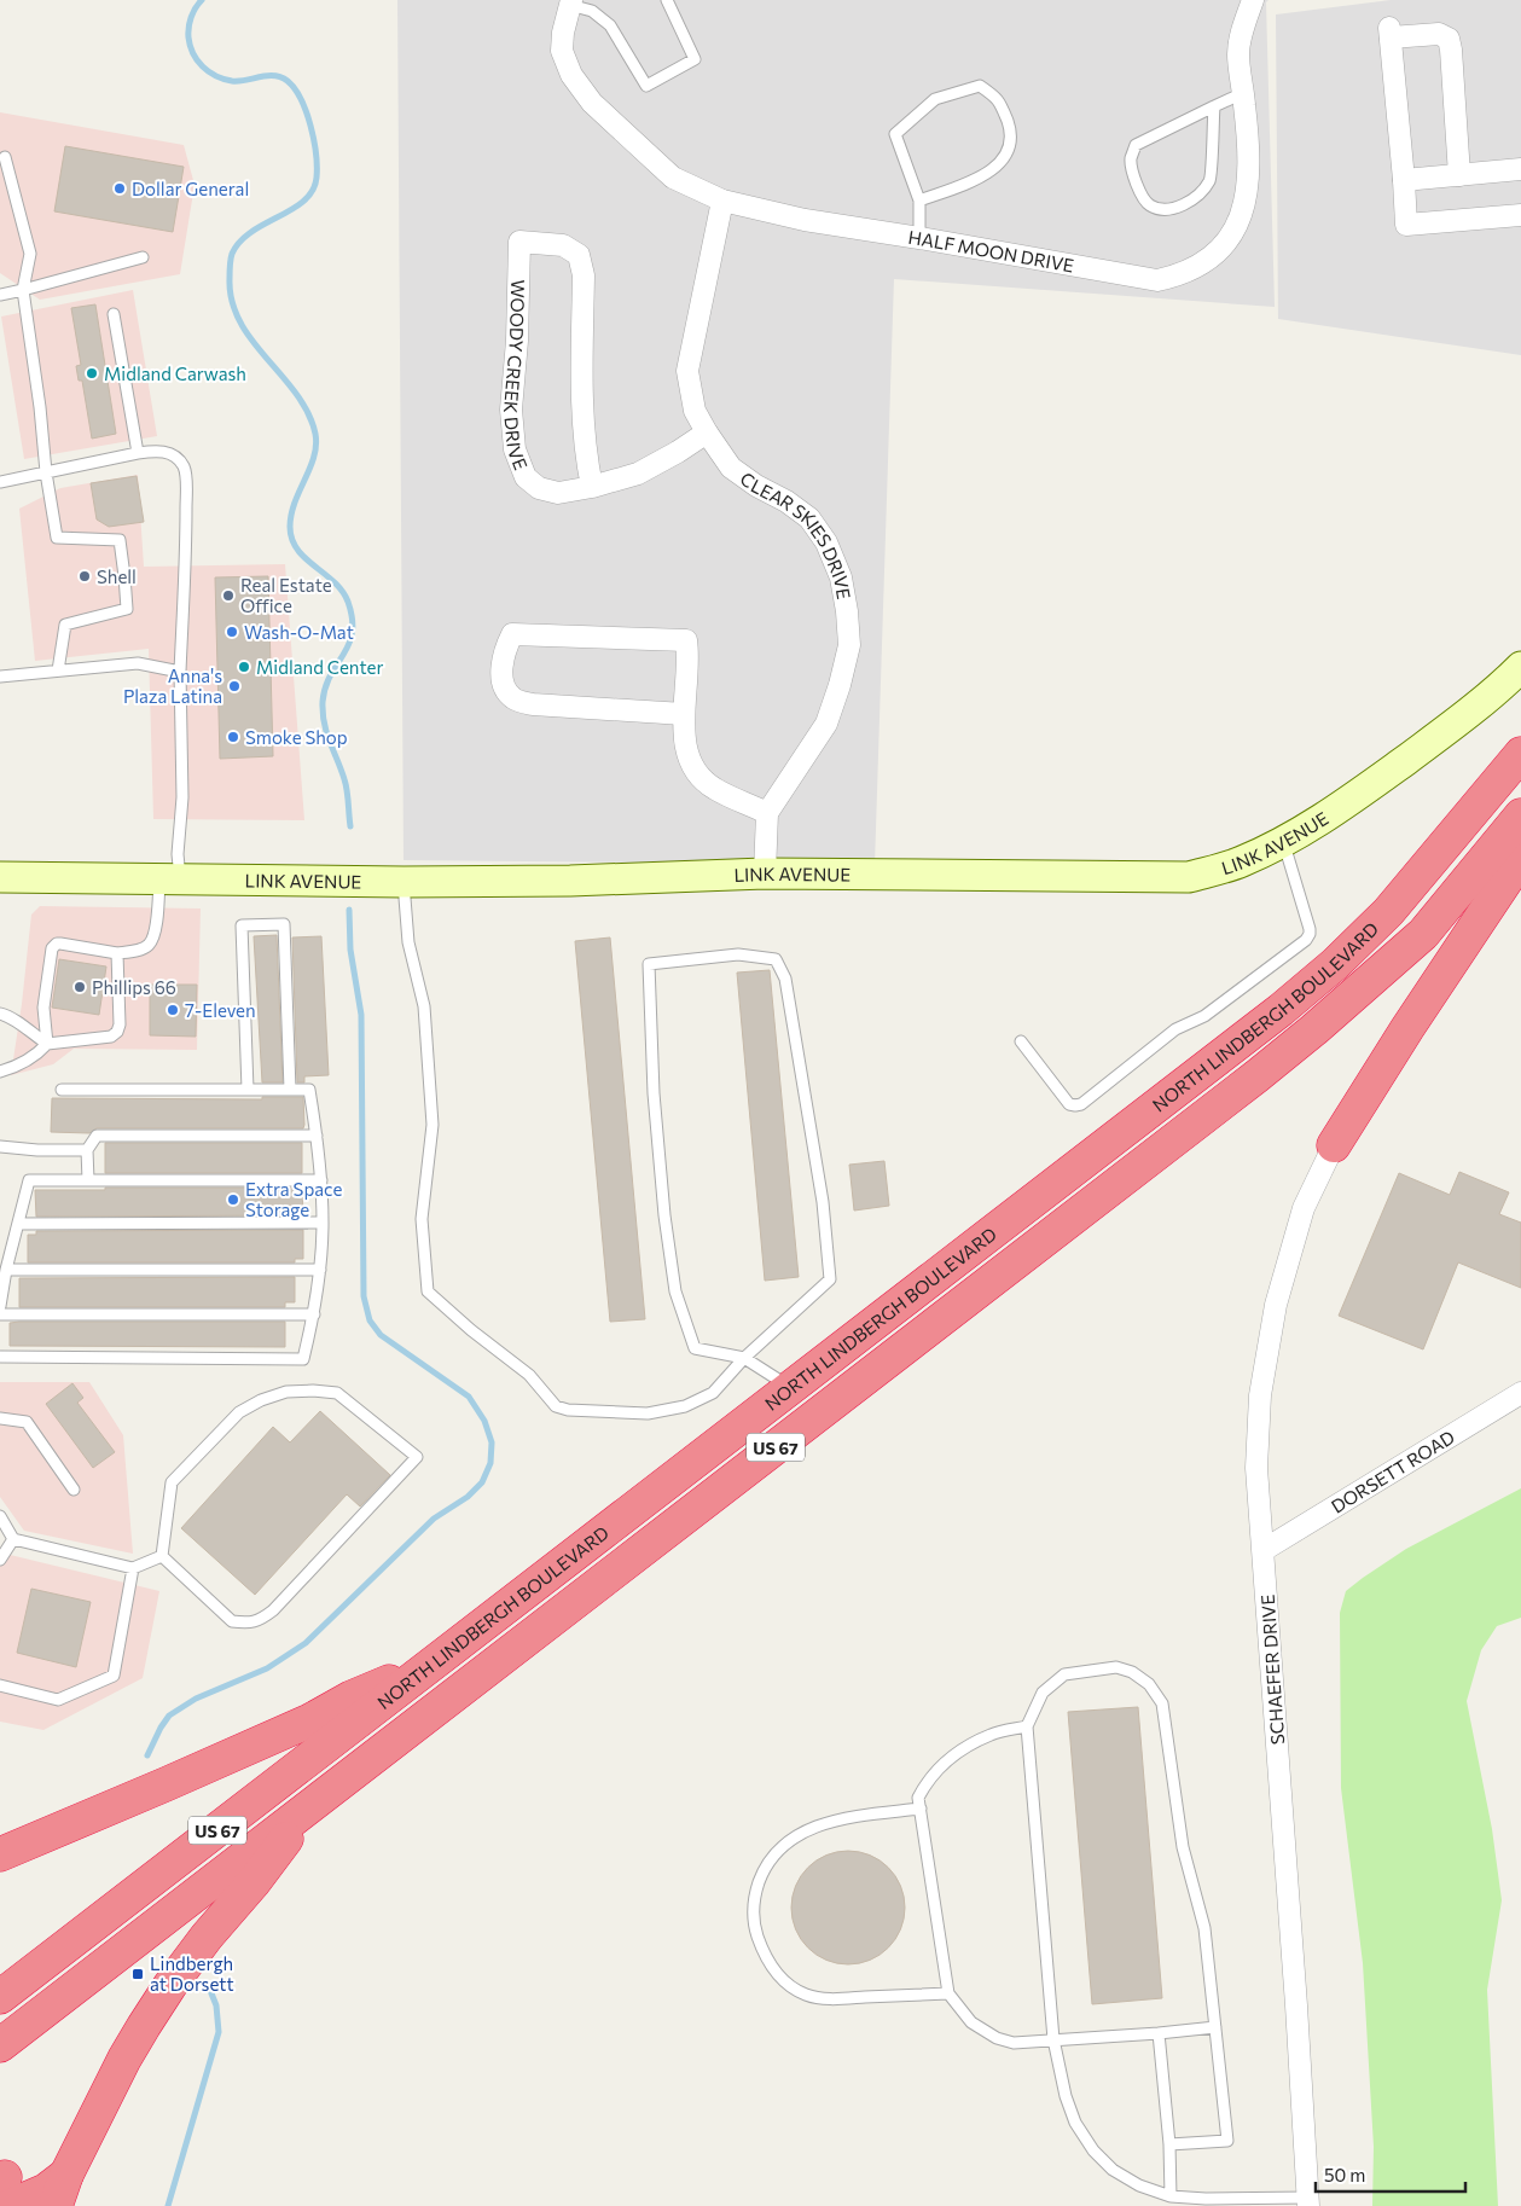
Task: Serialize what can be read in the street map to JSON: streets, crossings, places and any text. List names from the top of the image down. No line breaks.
{"streets":{"highway":["NORTH LINDBERGH BOULEVARD","US 67"],"street":["HALF MOON DRIVE","WOODY CREEK DRIVE","CLEAR SKIES DRIVE","LINK AVENUE","DORSETT ROAD","SCHAEFER DRIVE"]},"crossings":[["HALF MOON DRIVE","CLEAR SKIES DRIVE"],["WOODY CREEK DRIVE","CLEAR SKIES DRIVE"],["DORSETT ROAD","SCHAEFER DRIVE"]],"places":{"other":["Dollar General","Midland Carwash","Shell","Real Estate Office","Wash-O-Mat","Midland Center","Anna's Plaza Latina","Smoke Shop","Phillips 66","7-Eleven","Extra Space Storage"],"transit":["Lindbergh at Dorsett"]},"scale_bar":"50 m"}
